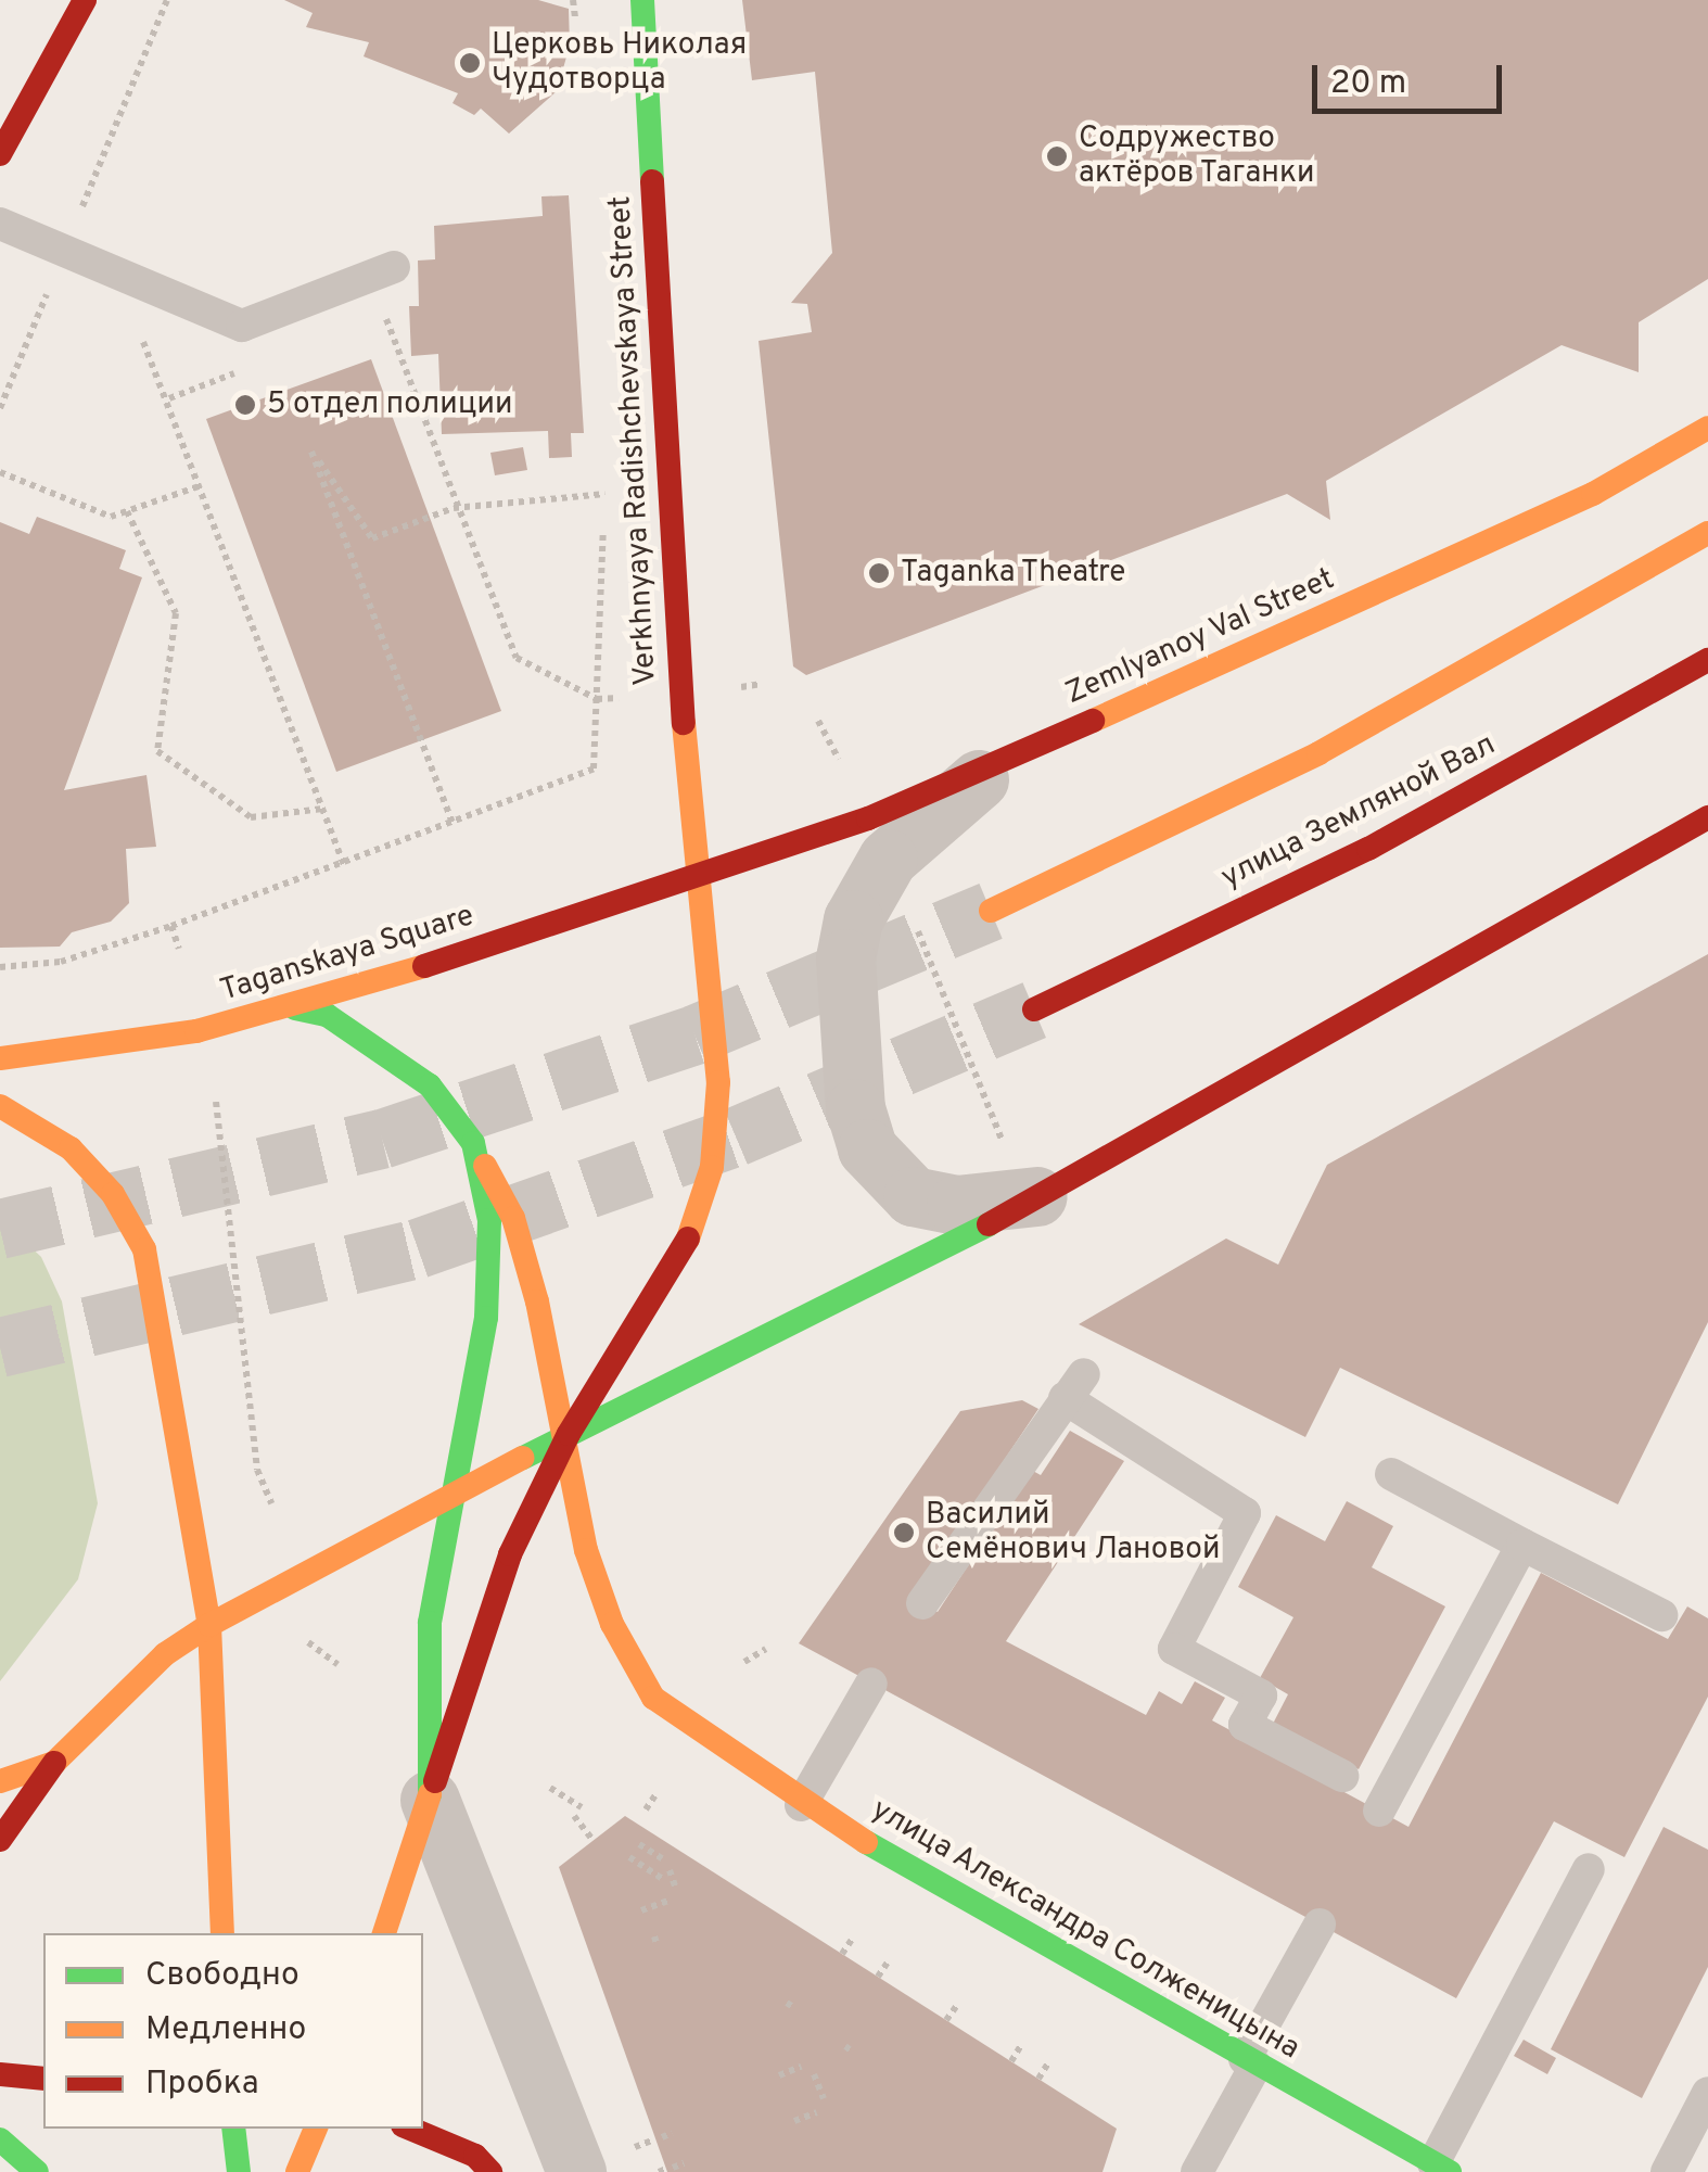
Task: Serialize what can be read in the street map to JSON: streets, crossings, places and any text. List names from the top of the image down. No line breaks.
{"streets":{"main road":["Verkhnyaya Radishchevskaya Street","Zemlyanoy Val Street","улица Земляной Вал","Taganskaya Square","улица Александра Солженицына"]},"crossings":[["Verkhnyaya Radishchevskaya Street","Zemlyanoy Val Street"],["Verkhnyaya Radishchevskaya Street","Taganskaya Square"],["Verkhnyaya Radishchevskaya Street","улица Александра Солженицына"],["Zemlyanoy Val Street","Taganskaya Square"],["Taganskaya Square","улица Александра Солженицына"]],"places":["Церковь Николая Чудотворца","Содружество актёров Таганки","5 отдел полиции","Taganka Theatre","Василий Семёнович Лановой"],"legend":["Свободно","Медленно","Пробка"],"scale_bar":"20 m"}
